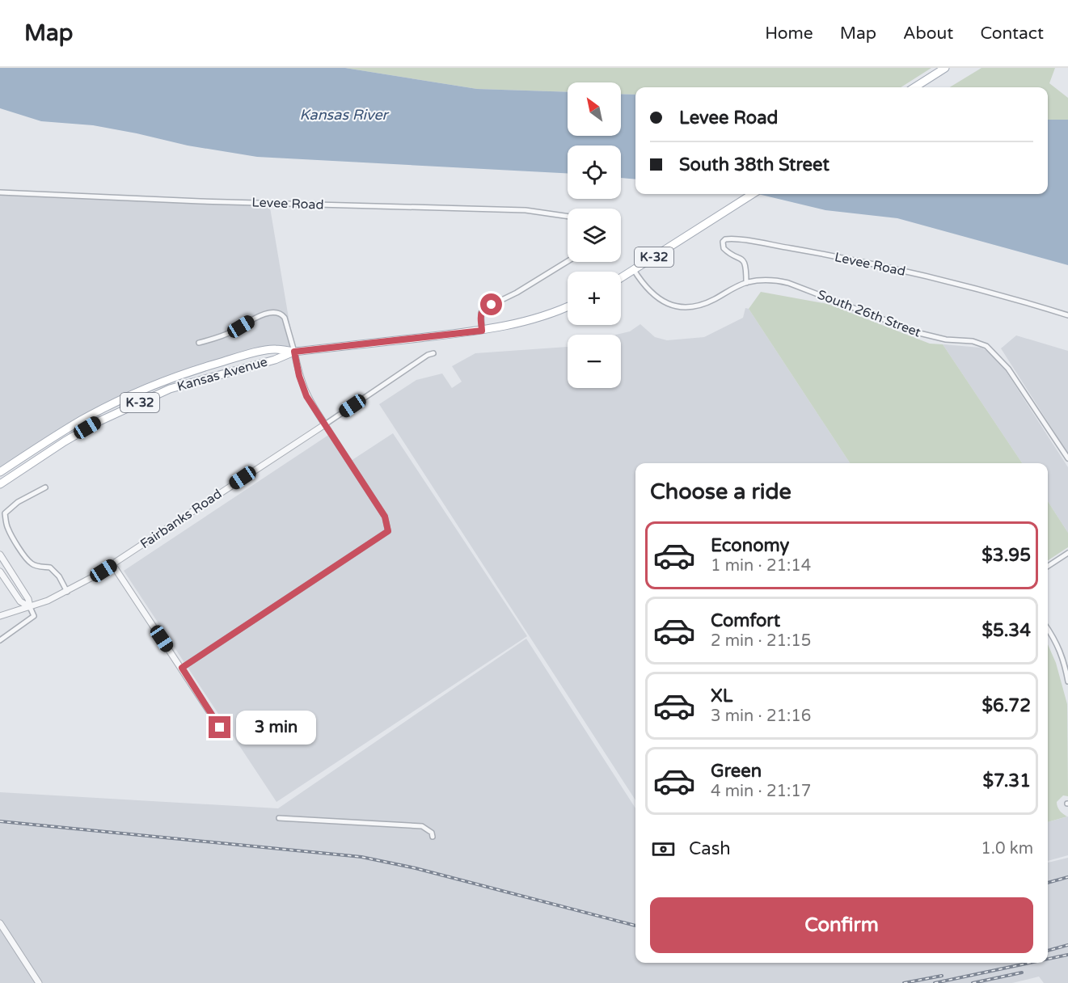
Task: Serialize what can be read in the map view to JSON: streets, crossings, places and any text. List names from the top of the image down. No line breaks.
{"streets":{"main road":["K-32","Kansas Avenue"],"street":["Levee Road","South 26th Street","Fairbanks Road"]},"crossings":[["Levee Road","South 26th Street"],["K-32","South 26th Street"]],"water":["Kansas River"],"north":"top left","page":{"header":"Map","nav":["Home","Map","About","Contact"],"map_buttons":["+","−"],"banner":["Levee Road","South 38th Street"],"heading":"Choose a ride","list":[{"name":"Economy","note":"1 min · 21:14","value":"$3.95"},{"name":"Comfort","note":"2 min · 21:15","value":"$5.34"},{"name":"XL","note":"3 min · 21:16","value":"$6.72"},{"name":"Green","note":"4 min · 21:17","value":"$7.31"}],"bubble":"3 min","pay":["Cash","1.0 km"],"buttons":"Confirm"}}
